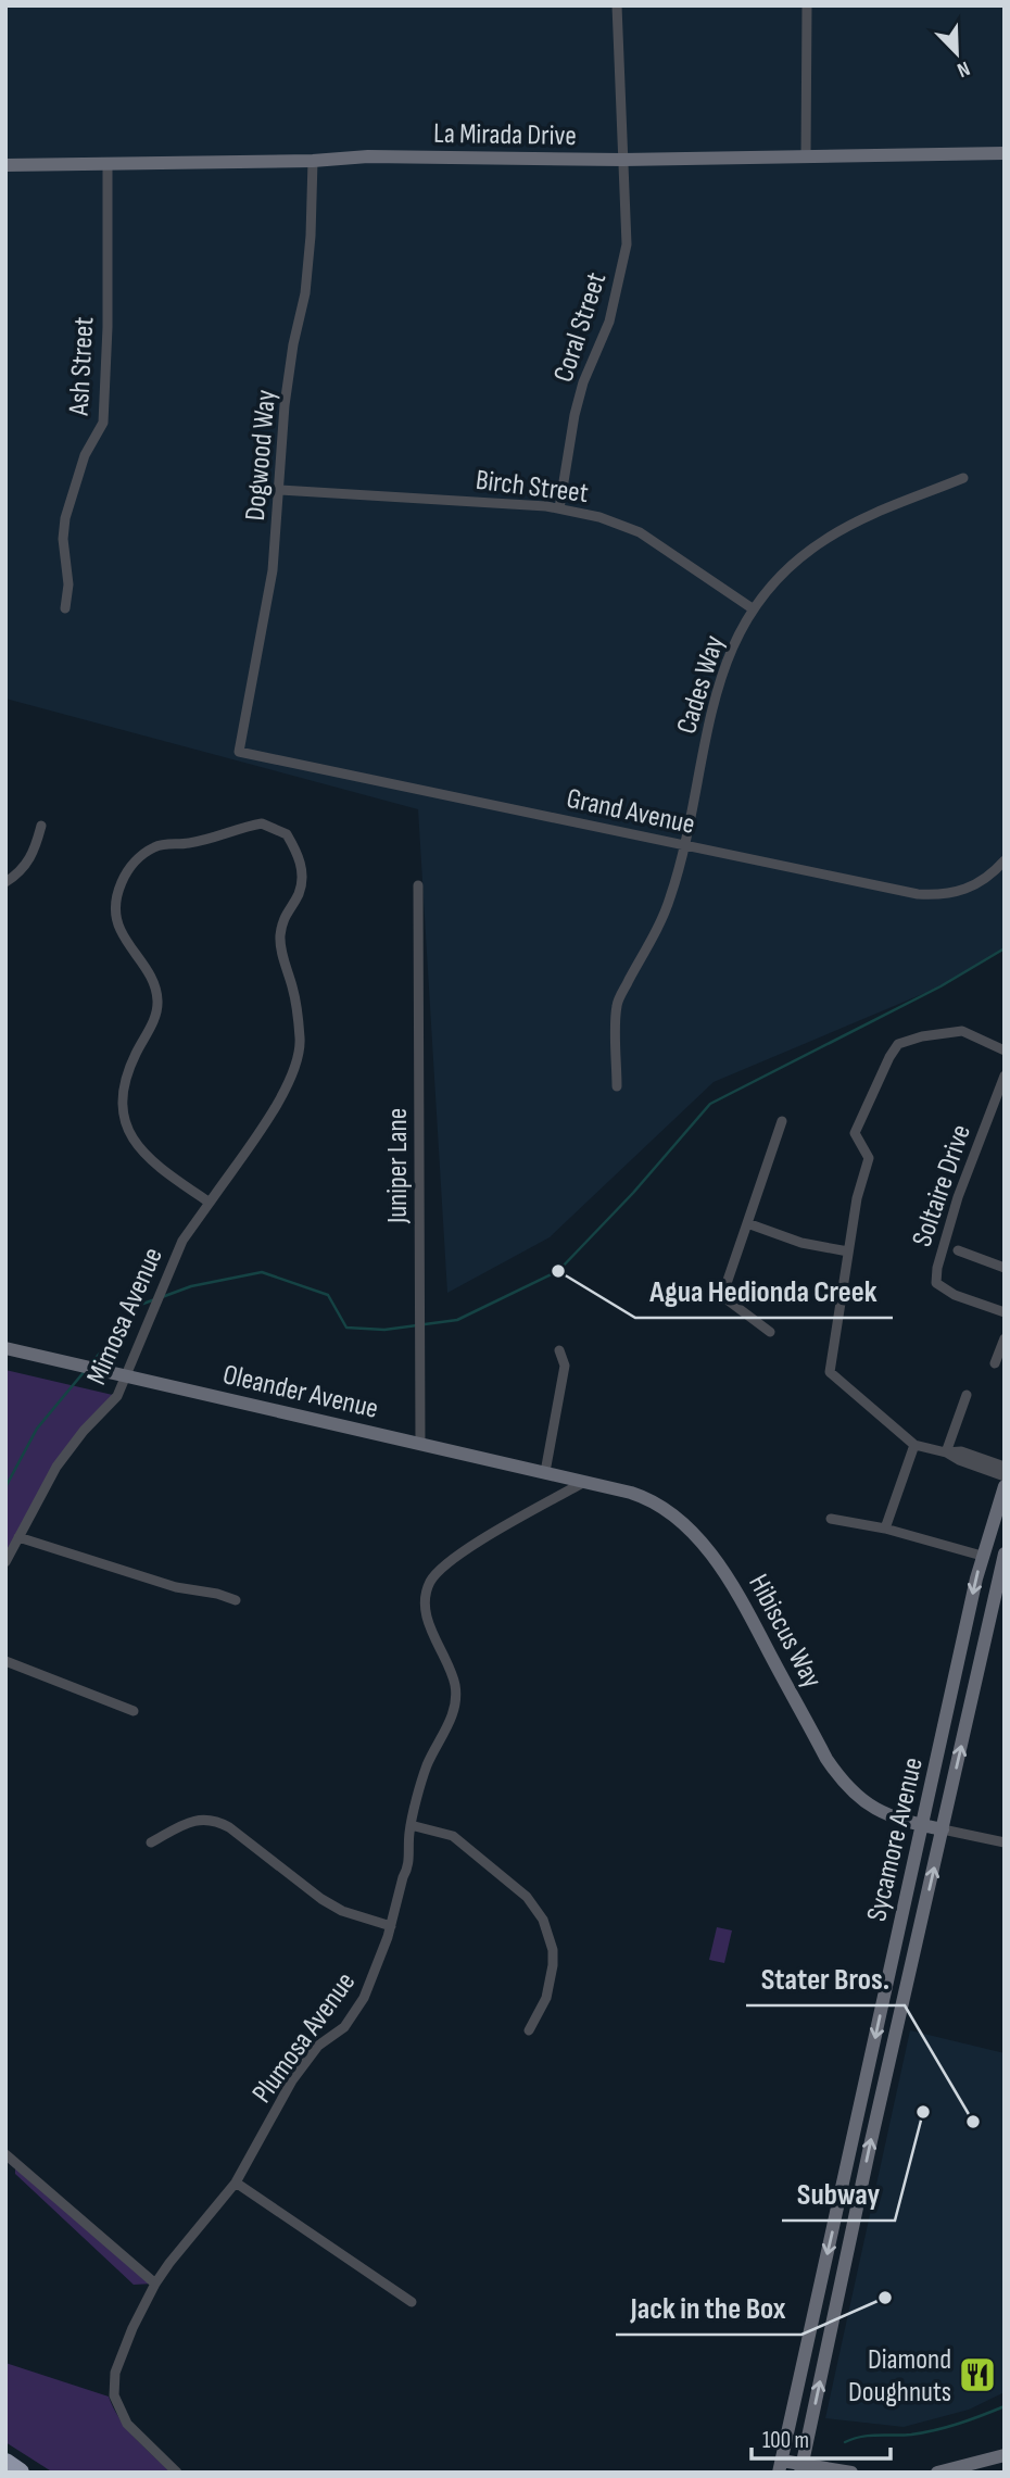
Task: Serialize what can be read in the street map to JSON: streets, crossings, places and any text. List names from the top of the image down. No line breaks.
{"streets":{"main road":["La Mirada Drive","Oleander Avenue","Hibiscus Way","Sycamore Avenue"],"street":["Coral Street","Ash Street","Dogwood Way","Birch Street","Cades Way","Grand Avenue","Juniper Lane","Soltaire Drive","Mimosa Avenue","Plumosa Avenue"]},"crossings":[["La Mirada Drive","Coral Street"],["La Mirada Drive","Ash Street"],["La Mirada Drive","Dogwood Way"],["Coral Street","Birch Street"],["Dogwood Way","Birch Street"],["Dogwood Way","Grand Avenue"],["Birch Street","Cades Way"],["Cades Way","Grand Avenue"],["Juniper Lane","Oleander Avenue"],["Mimosa Avenue","Oleander Avenue"],["Oleander Avenue","Hibiscus Way"],["Oleander Avenue","Plumosa Avenue"],["Hibiscus Way","Sycamore Avenue"],["Hibiscus Way","Plumosa Avenue"]],"places":{"other":["Agua Hedionda Creek","Subway","Stater Bros.","Jack in the Box"],"restaurant":["Diamond Doughnuts"]},"scale_bar":"100 m","north":"bottom right"}
